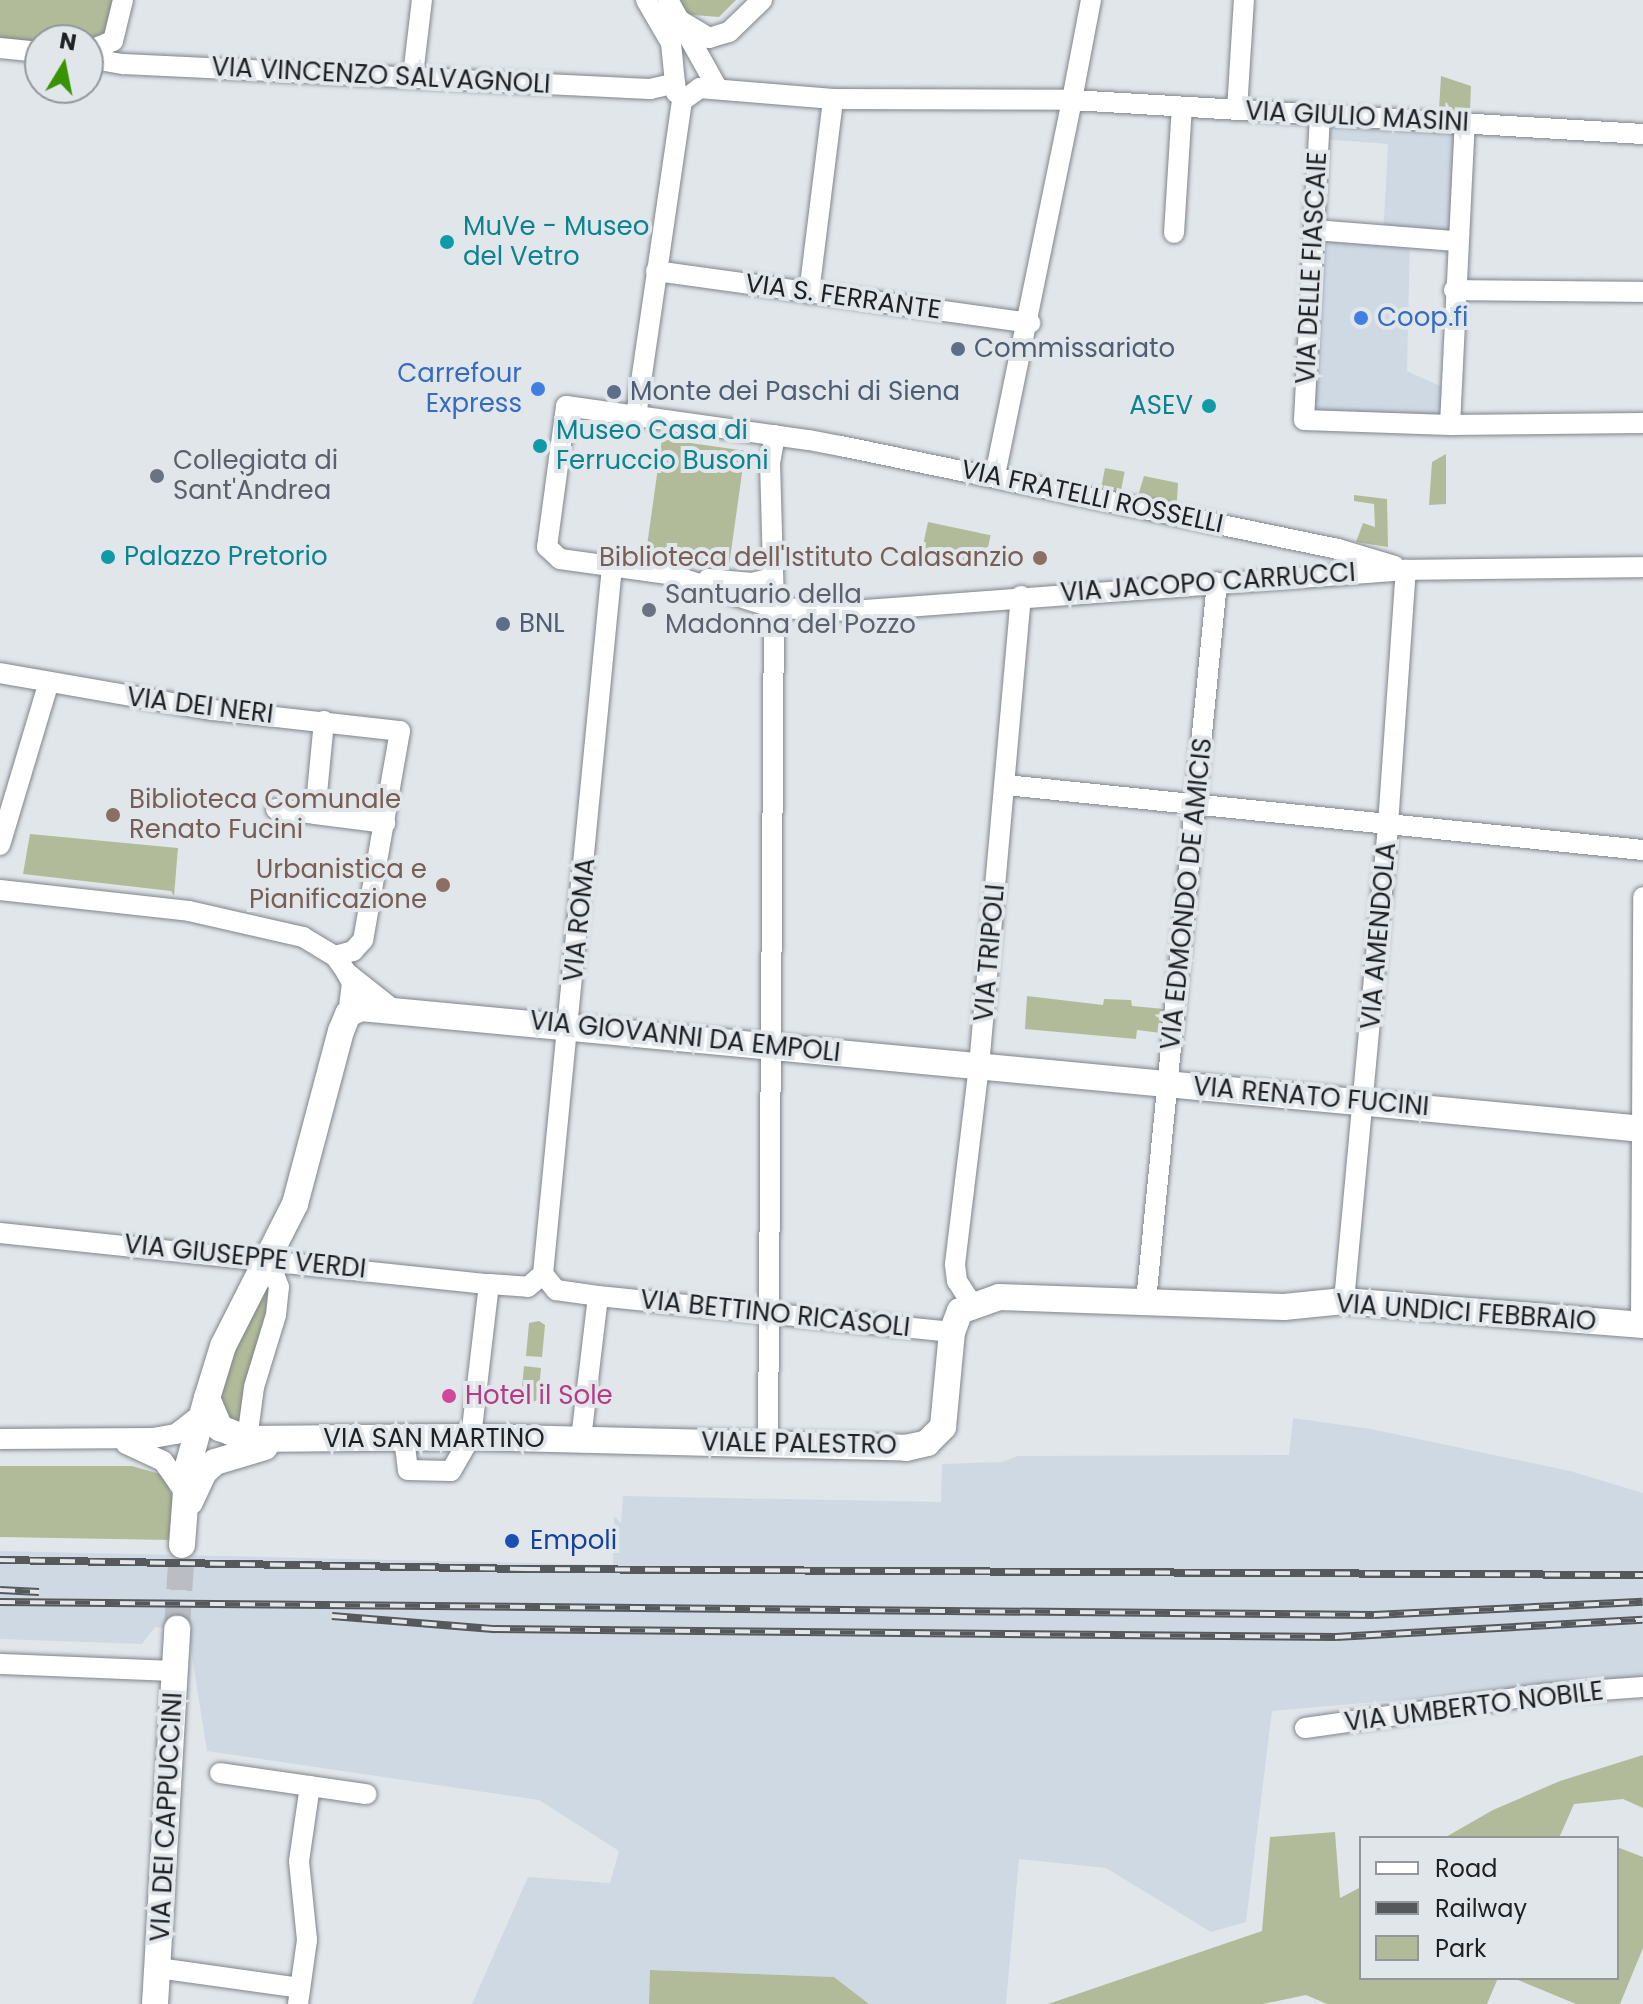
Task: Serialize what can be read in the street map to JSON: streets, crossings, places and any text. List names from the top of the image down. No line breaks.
{"streets":{"main road":["VIA GIOVANNI DA EMPOLI","VIA RENATO FUCINI","VIA UNDICI FEBBRAIO","VIA SAN MARTINO","VIALE PALESTRO","VIA DEI CAPPUCCINI"],"street":["VIA VINCENZO SALVAGNOLI","VIA GIULIO MASINI","VIA DELLE FIASCAIE","VIA S. FERRANTE","VIA FRATELLI ROSSELLI","VIA JACOPO CARRUCCI","VIA DEI NERI","VIA EDMONDO DE AMICIS","VIA ROMA","VIA AMENDOLA","VIA TRIPOLI","VIA GIUSEPPE VERDI","VIA BETTINO RICASOLI","VIA UMBERTO NOBILE"]},"crossings":[["VIA GIULIO MASINI","VIA DELLE FIASCAIE"],["VIA FRATELLI ROSSELLI","VIA JACOPO CARRUCCI"],["VIA FRATELLI ROSSELLI","VIA ROMA"],["VIA FRATELLI ROSSELLI","VIA AMENDOLA"],["VIA JACOPO CARRUCCI","VIA EDMONDO DE AMICIS"],["VIA JACOPO CARRUCCI","VIA AMENDOLA"],["VIA JACOPO CARRUCCI","VIA TRIPOLI"],["VIA EDMONDO DE AMICIS","VIA RENATO FUCINI"],["VIA EDMONDO DE AMICIS","VIA UNDICI FEBBRAIO"],["VIA ROMA","VIA GIOVANNI DA EMPOLI"],["VIA ROMA","VIA GIUSEPPE VERDI"],["VIA ROMA","VIA BETTINO RICASOLI"],["VIA AMENDOLA","VIA RENATO FUCINI"],["VIA AMENDOLA","VIA UNDICI FEBBRAIO"],["VIA TRIPOLI","VIA GIOVANNI DA EMPOLI"],["VIA TRIPOLI","VIA RENATO FUCINI"],["VIA GIOVANNI DA EMPOLI","VIA RENATO FUCINI"],["VIA GIUSEPPE VERDI","VIA BETTINO RICASOLI"],["VIA BETTINO RICASOLI","VIALE PALESTRO"],["VIA SAN MARTINO","VIALE PALESTRO"]],"places":["MuVe - Museo del Vetro","Coop.fi","Commissariato","Carrefour Express","Monte dei Paschi di Siena","ASEV","Museo Casa di Ferruccio Busoni","Collegiata di Sant'Andrea","Palazzo Pretorio","Biblioteca dell'Istituto Calasanzio","Santuario della Madonna del Pozzo","BNL","Biblioteca Comunale Renato Fucini","Urbanistica e Pianificazione","Hotel il Sole","Empoli"],"legend":["Road","Railway","Park"],"north":"top"}
